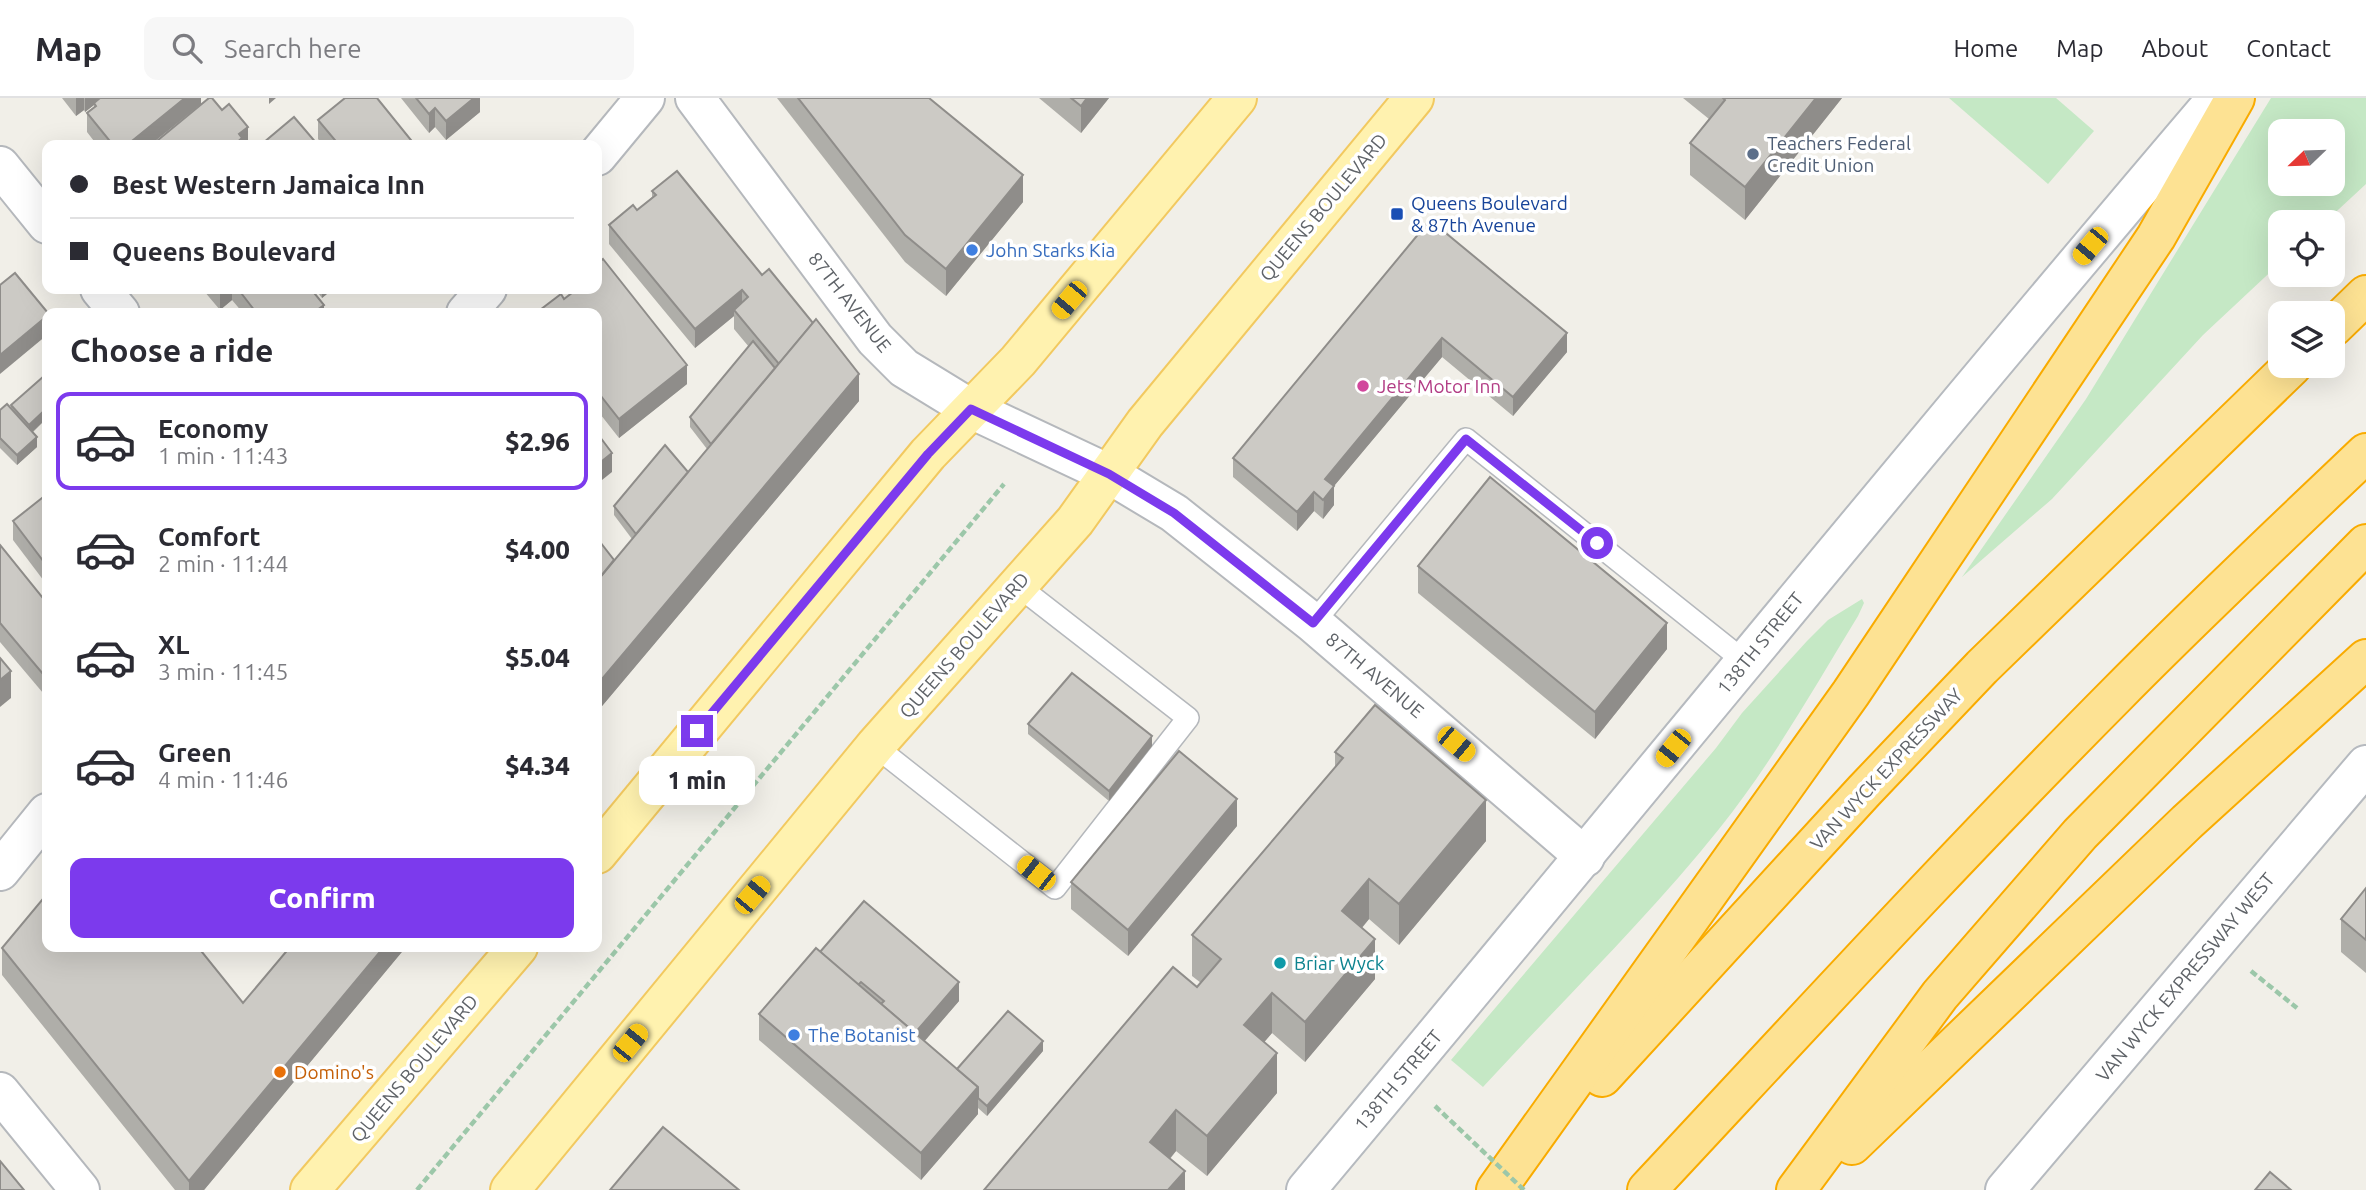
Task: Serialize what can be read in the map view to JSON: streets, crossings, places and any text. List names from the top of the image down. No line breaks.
{"streets":{"highway":["VAN WYCK EXPRESSWAY"],"main road":["QUEENS BOULEVARD","87TH AVENUE","138TH STREET","VAN WYCK EXPRESSWAY WEST"]},"crossings":[["QUEENS BOULEVARD","87TH AVENUE"],["87TH AVENUE","138TH STREET"]],"places":{"other":["Teachers Federal Credit Union","John Starks Kia","Jets Motor Inn","Briar Wyck","The Botanist","Domino's"],"transit":["Queens Boulevard & 87th Avenue"]},"north":"bottom left","page":{"header":"Map","search":"Search here","nav":["Home","Map","About","Contact"],"banner":["Best Western Jamaica Inn","Queens Boulevard"],"heading":"Choose a ride","list":[{"name":"Economy","note":"1 min · 11:43","value":"$2.96"},{"name":"Comfort","note":"2 min · 11:44","value":"$4.00"},{"name":"XL","note":"3 min · 11:45","value":"$5.04"},{"name":"Green","note":"4 min · 11:46","value":"$4.34"}],"bubble":"1 min","buttons":"Confirm"}}
